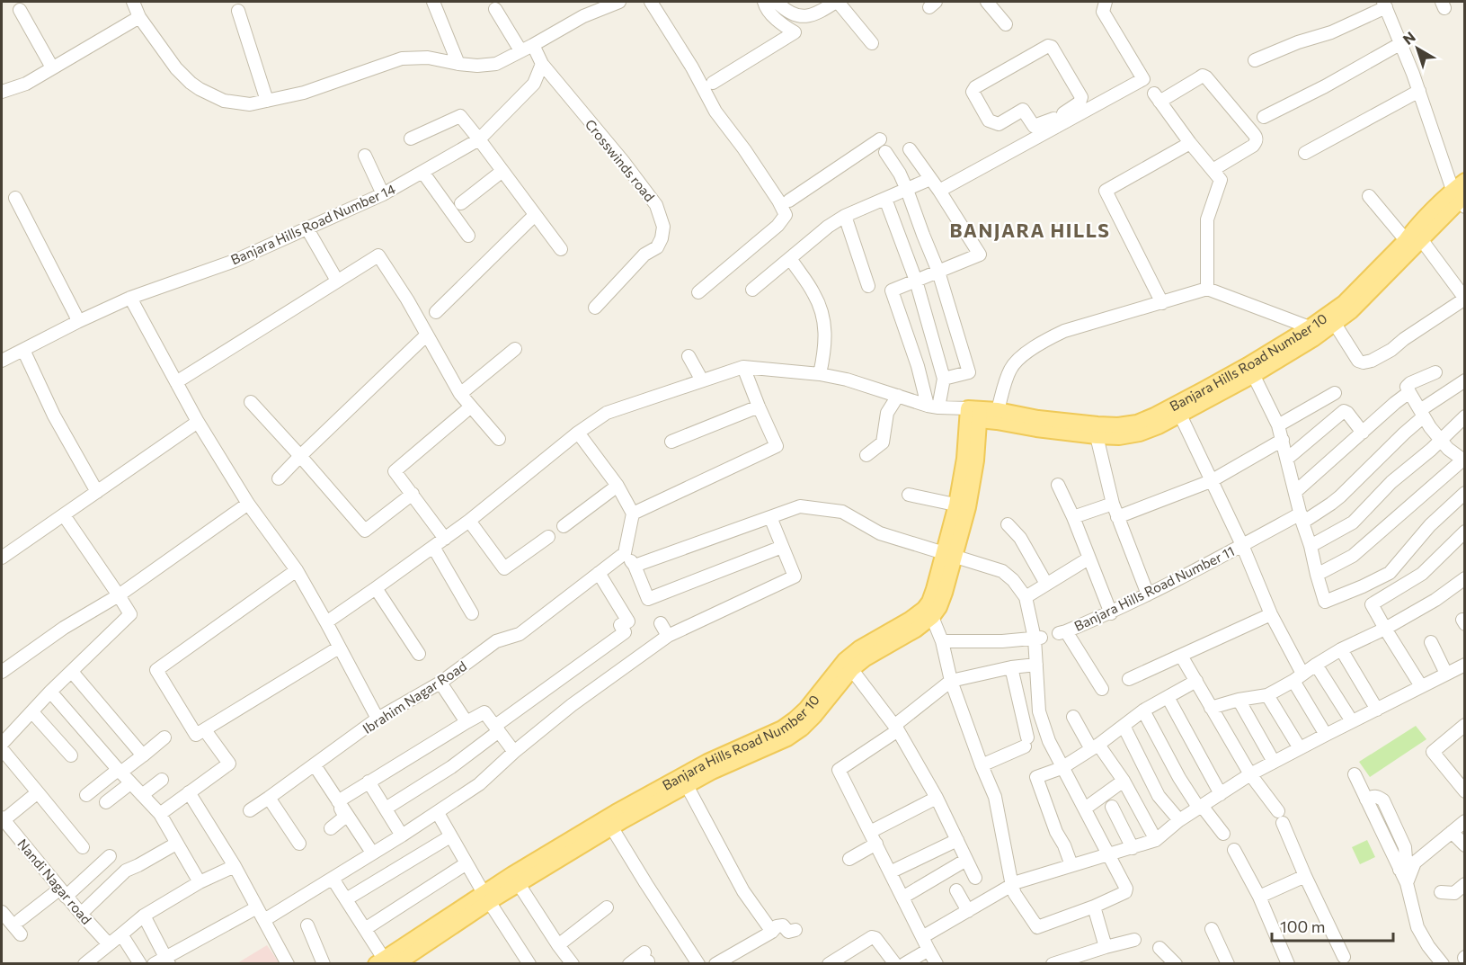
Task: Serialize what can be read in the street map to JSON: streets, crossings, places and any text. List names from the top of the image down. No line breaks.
{"streets":{"main road":["Banjara Hills Road Number 10"],"street":["Crosswinds road","Banjara Hills Road Number 14","Banjara Hills Road Number 11","Ibrahim Nagar Road","Nandi Nagar road"]},"crossings":[["Crosswinds road","Banjara Hills Road Number 14"]],"districts":["BANJARA HILLS"],"scale_bar":"100 m","north":"top left"}
